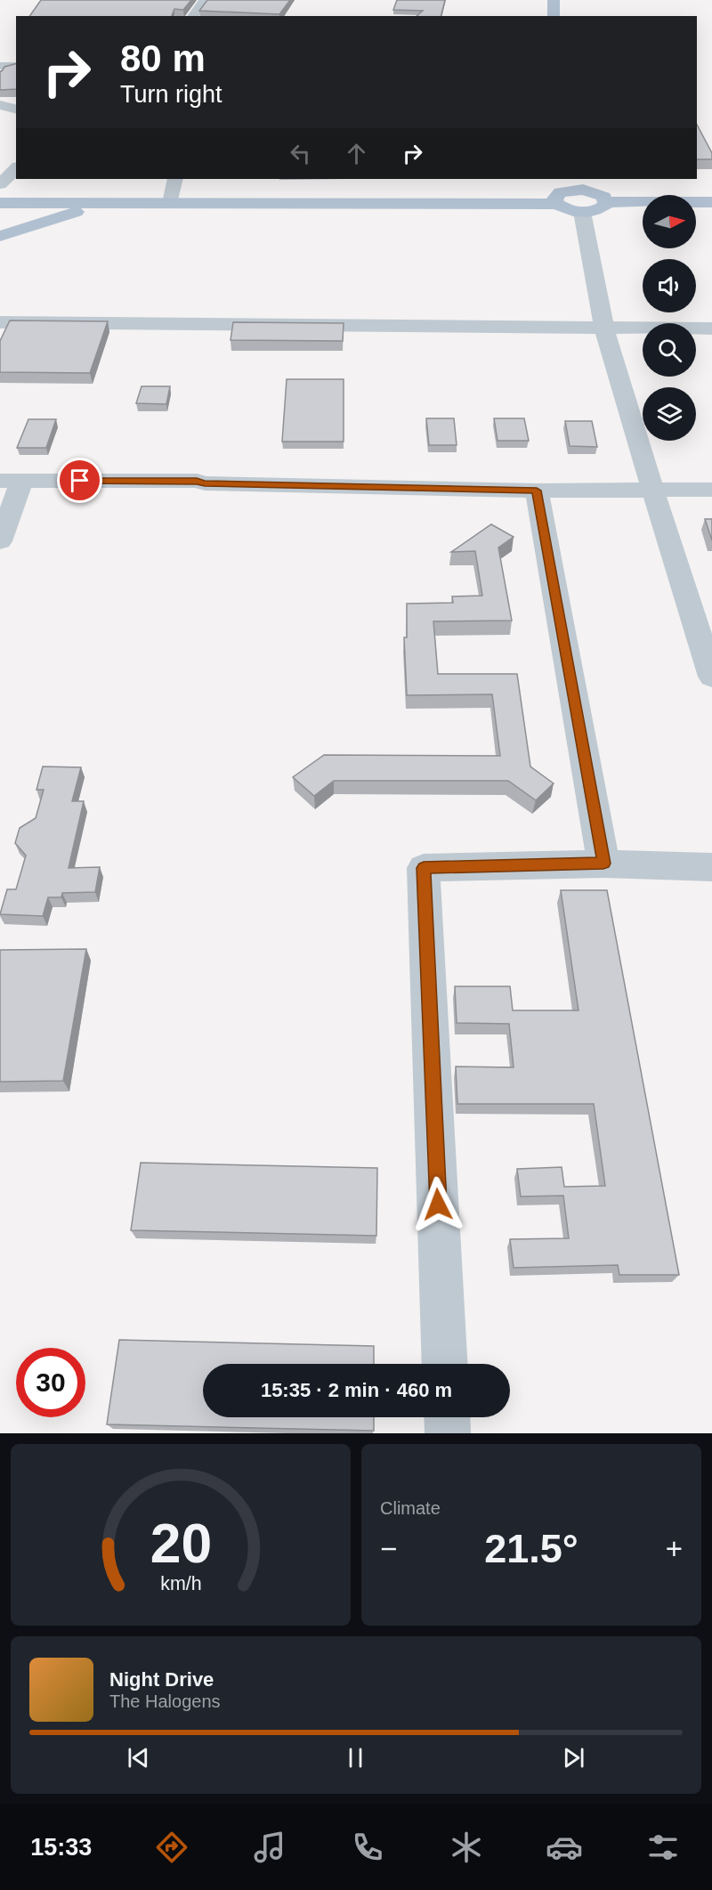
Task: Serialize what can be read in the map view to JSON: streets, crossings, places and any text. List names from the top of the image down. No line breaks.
{"north":"right","page":{"turn":["80 m","Turn right"],"limit":"30","trip":"15:35 · 2 min · 460 m","tile":"Climate","heat":["−","21.5°","+"],"song":["Night Drive","The Halogens"],"tabs":"15:33","gauge":["20","km/h"]}}
